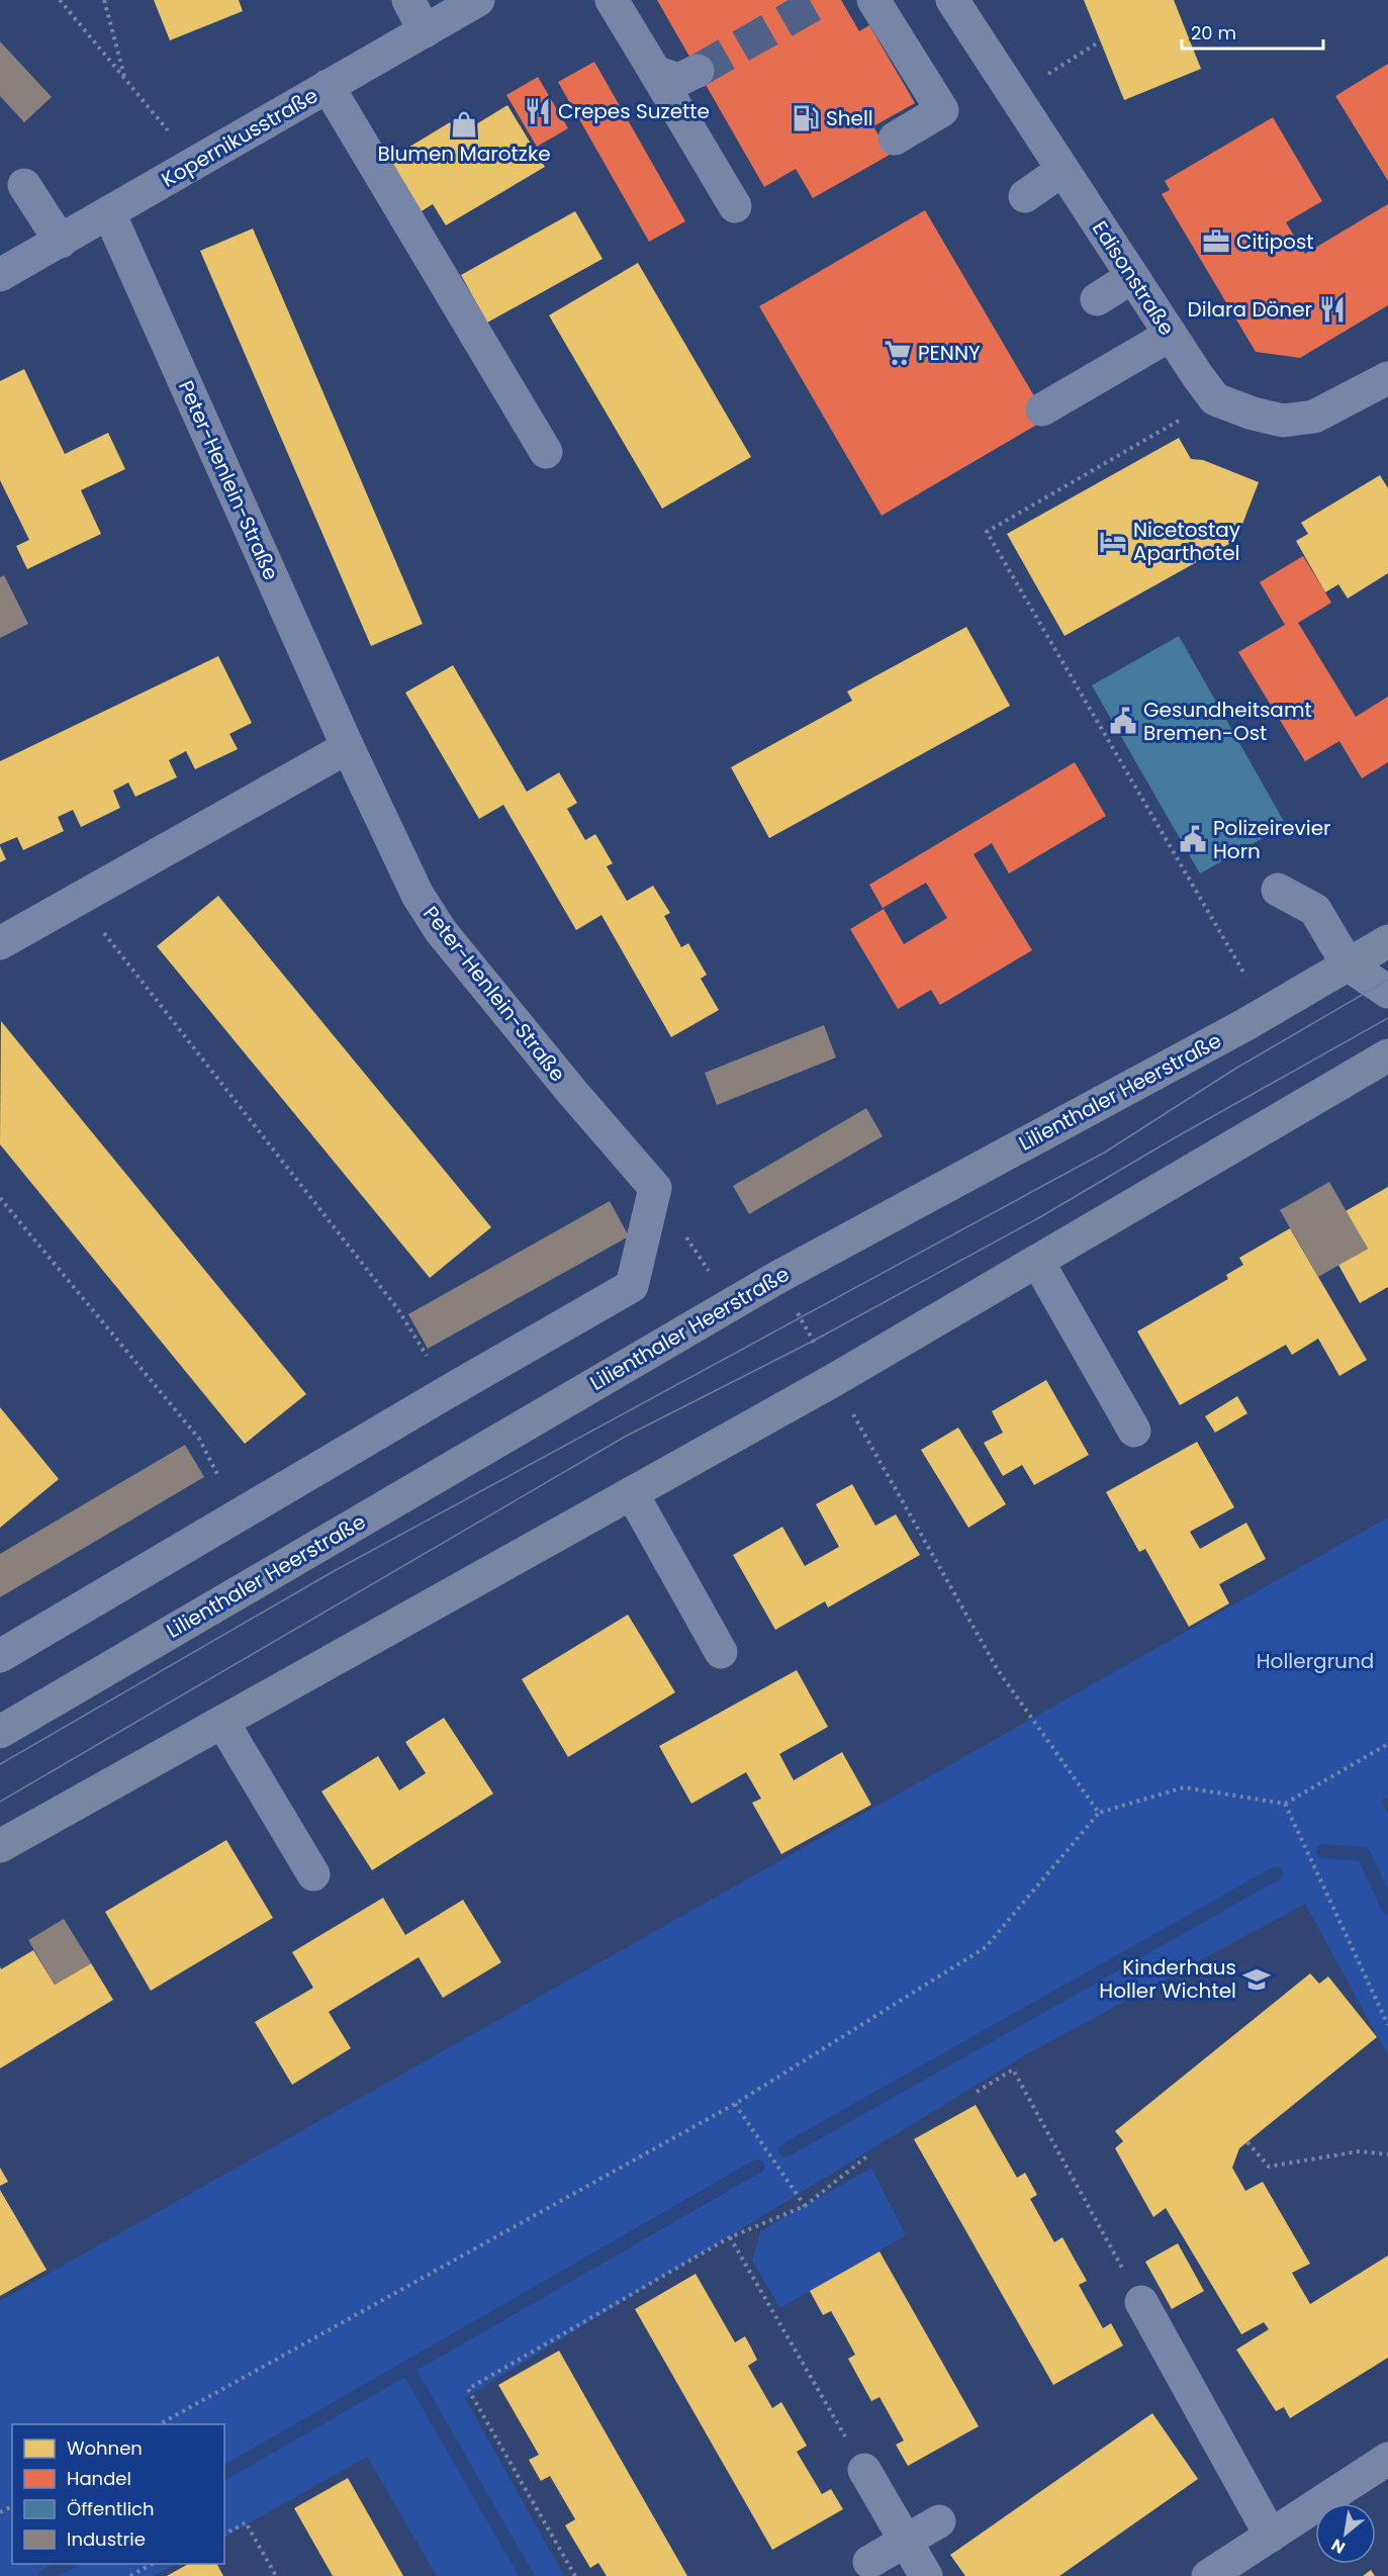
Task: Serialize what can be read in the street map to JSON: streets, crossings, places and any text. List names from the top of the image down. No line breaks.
{"streets":{"main road":["Lilienthaler Heerstraße"],"street":["Kopernikusstraße","Edisonstraße","Peter-Henlein-Straße"]},"crossings":[["Kopernikusstraße","Peter-Henlein-Straße"]],"parks":["Hollergrund"],"places":{"restaurant":["Crepes Suzette","Dilara Döner"],"fuel station":["Shell"],"shop":["Blumen Marotzke"],"office":["Citipost"],"supermarket":["PENNY"],"hotel":["Nicetostay Aparthotel"],"public building":["Gesundheitsamt Bremen-Ost","Polizeirevier Horn"],"school or university":["Kinderhaus Holler Wichtel"]},"legend":["Wohnen","Handel","Öffentlich","Industrie"],"scale_bar":"20 m","north":"bottom left"}
